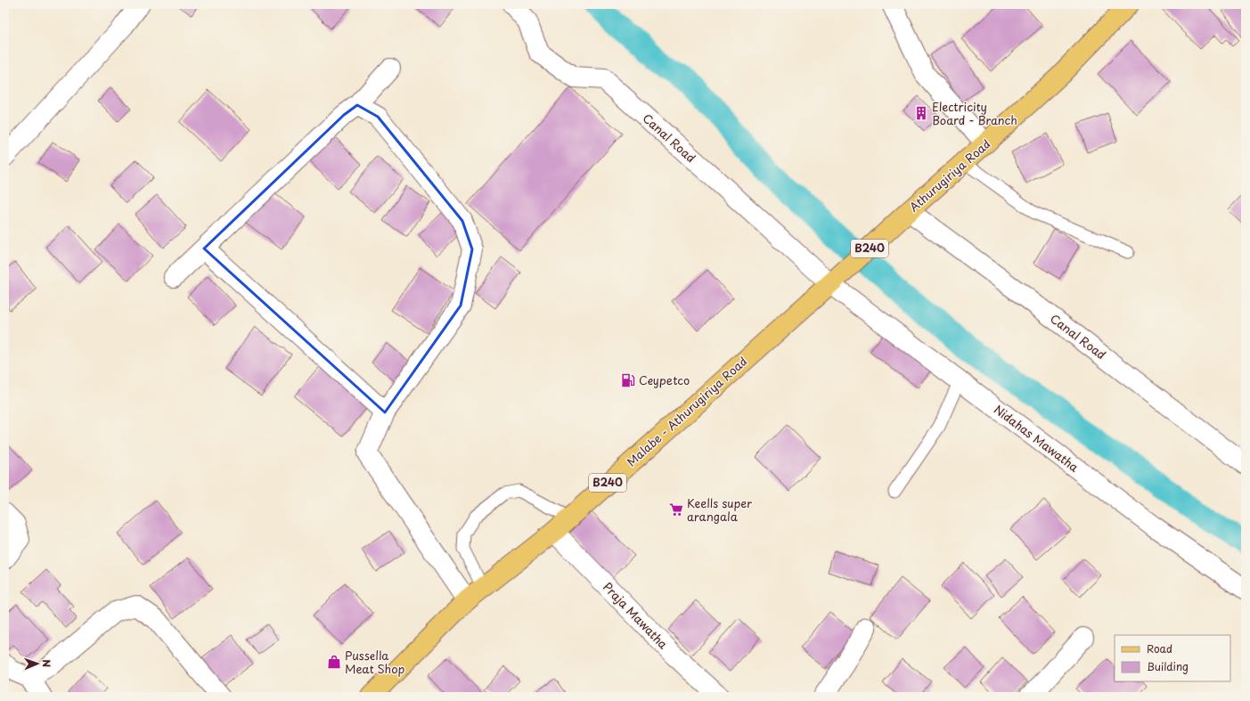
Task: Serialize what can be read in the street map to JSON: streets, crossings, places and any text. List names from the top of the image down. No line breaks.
{"streets":{"main road":["Athurugiriya Road","B240","Malabe - Athurugiriya Road"],"street":["Canal Road","Nidahas Mawatha","Praja Mawatha"]},"crossings":[["Canal Road","Athurugiriya Road"],["Canal Road","Malabe - Athurugiriya Road"],["Canal Road","Nidahas Mawatha"],["Athurugiriya Road","Malabe - Athurugiriya Road"],["Malabe - Athurugiriya Road","Nidahas Mawatha"],["Malabe - Athurugiriya Road","Praja Mawatha"]],"places":{"building":["Electricity Board - Branch"],"fuel station":["Ceypetco"],"supermarket":["Keells super arangala"],"shop":["Pussella Meat Shop"]},"legend":["Road","Building"],"north":"right"}
